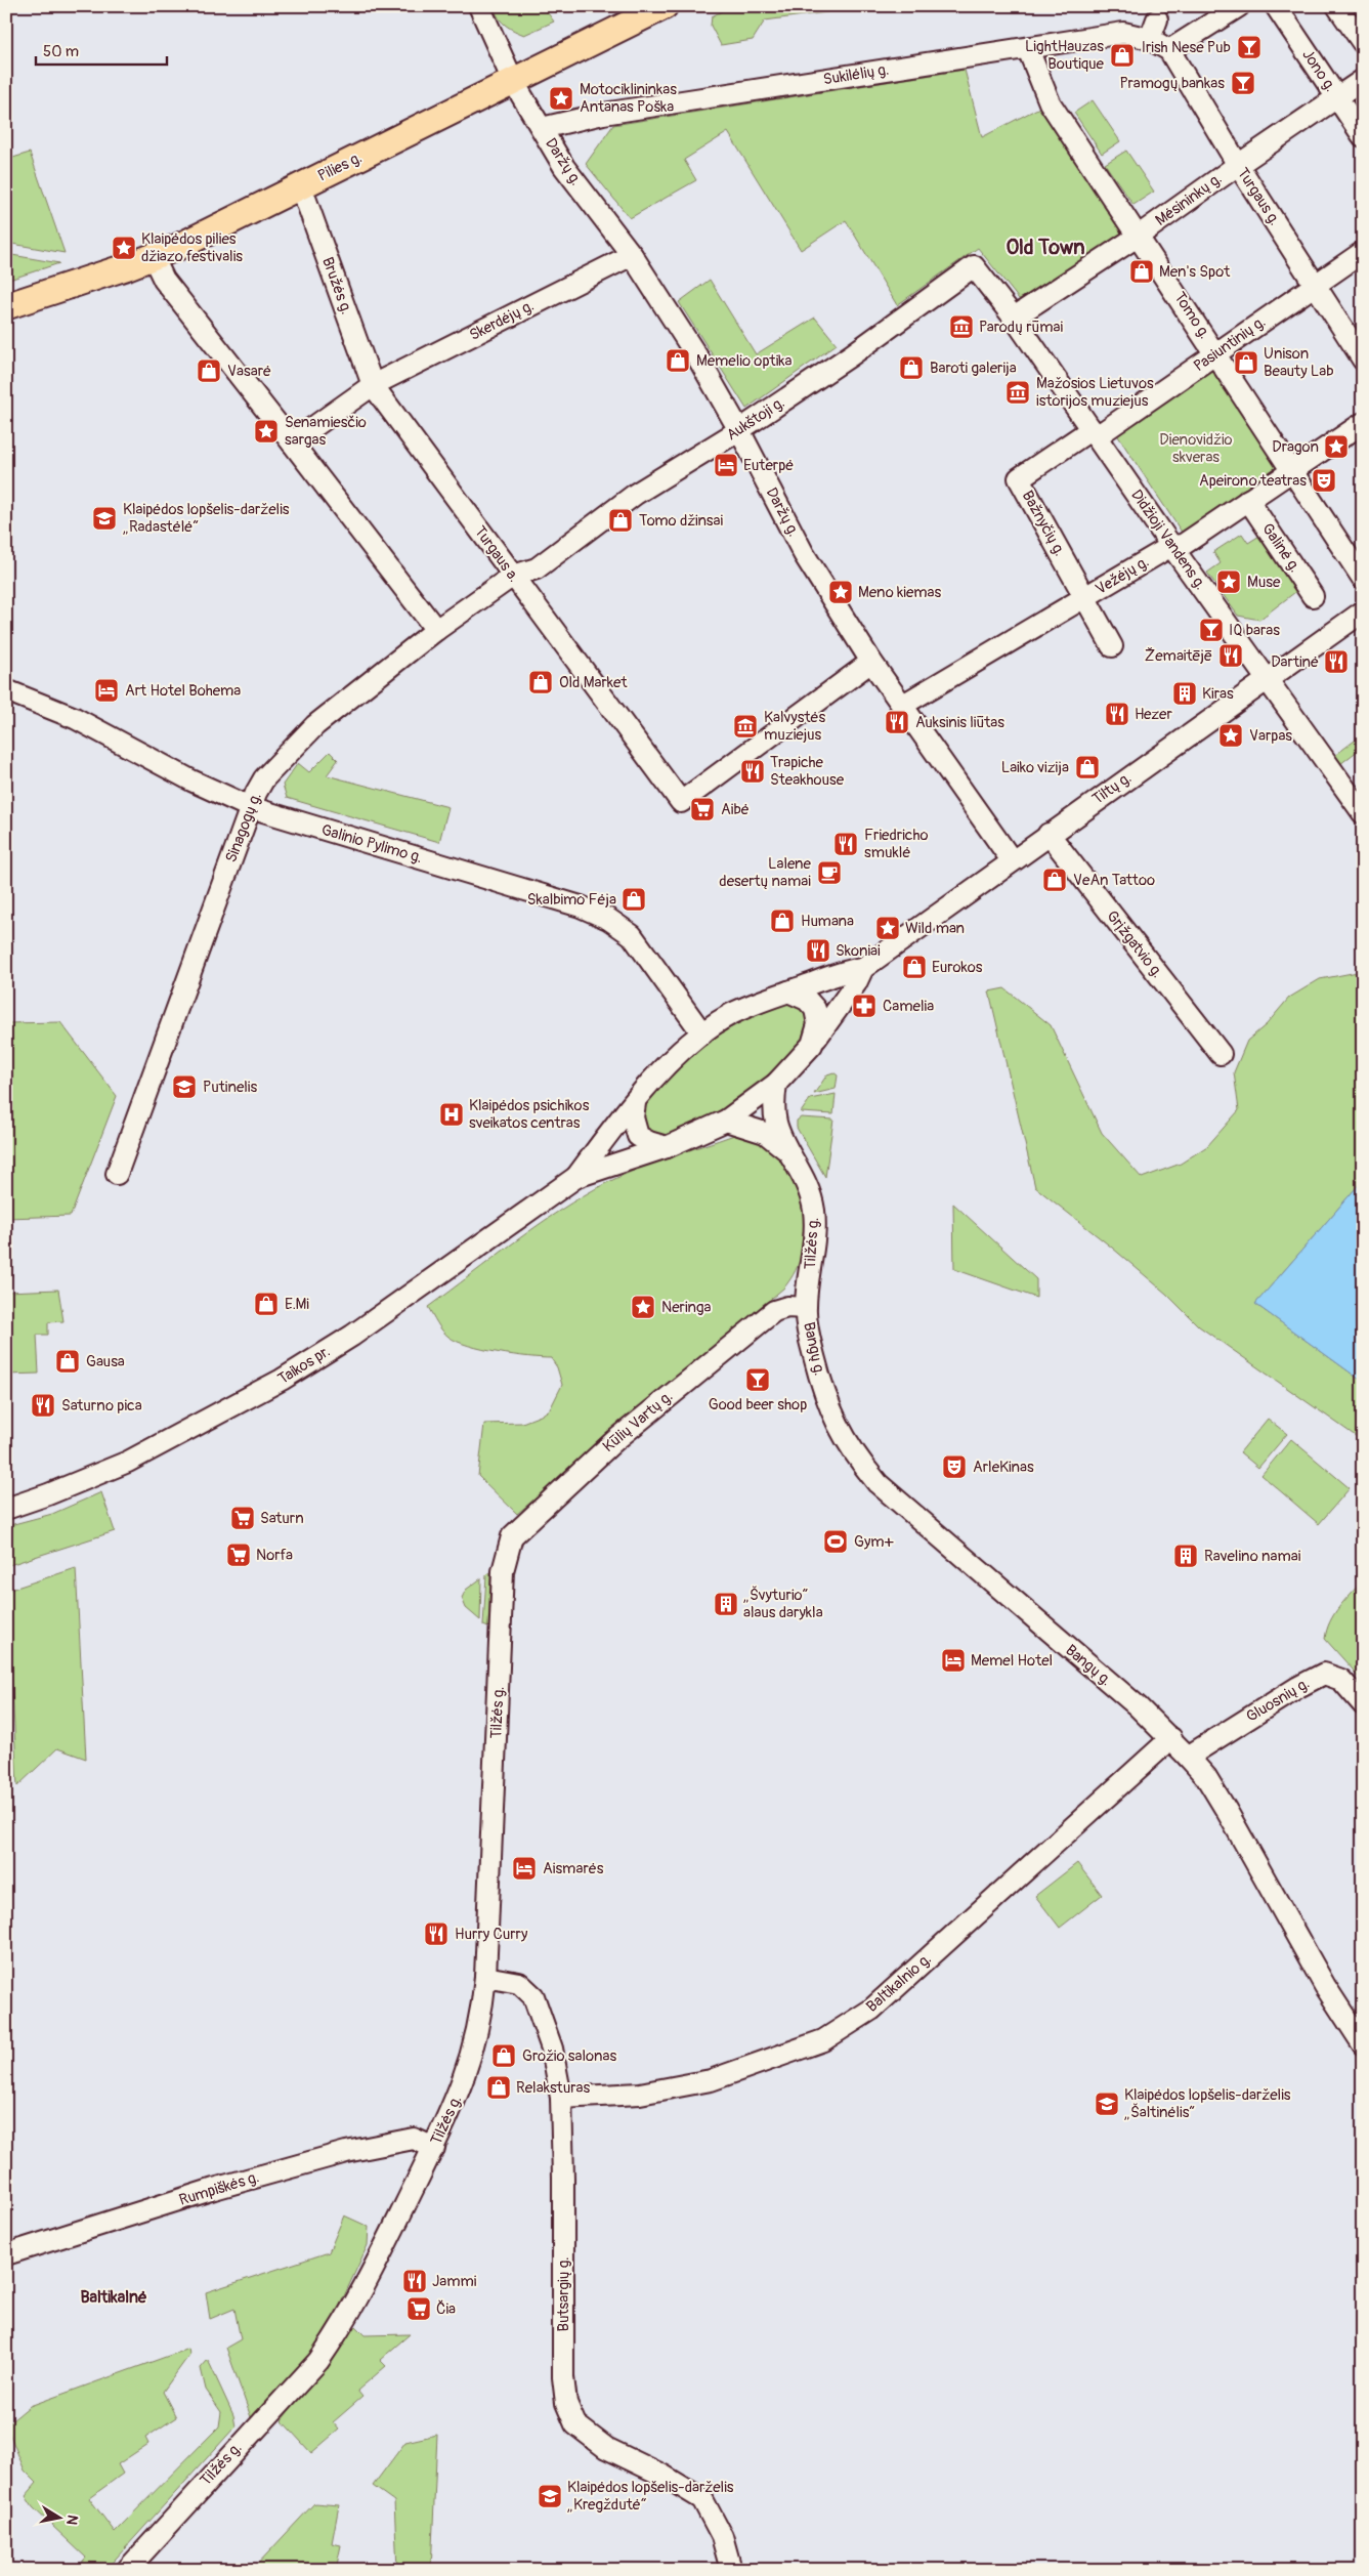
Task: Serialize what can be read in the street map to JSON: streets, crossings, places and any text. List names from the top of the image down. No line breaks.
{"streets":{"main road":["Pilies g."],"street":["Jono g.","Sukilėlių g.","Daržų g.","Turgaus g.","Mėsininkų g.","Bružės g.","Tomo g.","Skerdėjų g.","Pasiuntinių g.","Aukštoji g.","Bažnyčių g.","Didžioji Vandens g.","Galinė g.","Turgaus a.","Vežėjų g.","Tiltų g.","Sinagogų g.","Galinio Pylimo g.","Grįžgatvio g.","Tilžės g.","Bangų g.","Taikos pr.","Kūlių Vartų g.","Gluosnių g.","Baltikalnio g.","Rumpiškės g.","Butsargių g."]},"crossings":[["Jono g.","Mėsininkų g."],["Sukilėlių g.","Daržų g."],["Sukilėlių g.","Turgaus g."],["Sukilėlių g.","Tomo g."],["Daržų g.","Pilies g."],["Daržų g.","Skerdėjų g."],["Daržų g.","Aukštoji g."],["Daržų g.","Turgaus a."],["Daržų g.","Vežėjų g."],["Daržų g.","Tiltų g."],["Pilies g.","Bružės g."],["Turgaus g.","Mėsininkų g."],["Turgaus g.","Pasiuntinių g."],["Mėsininkų g.","Tomo g."],["Mėsininkų g.","Didžioji Vandens g."],["Bružės g.","Skerdėjų g."],["Bružės g.","Turgaus a."],["Tomo g.","Pasiuntinių g."],["Tomo g.","Vežėjų g."],["Skerdėjų g.","Turgaus a."],["Pasiuntinių g.","Bažnyčių g."],["Pasiuntinių g.","Didžioji Vandens g."],["Aukštoji g.","Didžioji Vandens g."],["Aukštoji g.","Sinagogų g."],["Bažnyčių g.","Didžioji Vandens g."],["Bažnyčių g.","Vežėjų g."],["Didžioji Vandens g.","Vežėjų g."],["Didžioji Vandens g.","Tiltų g."],["Galinė g.","Vežėjų g."],["Turgaus a.","Sinagogų g."],["Tiltų g.","Galinio Pylimo g."],["Tiltų g.","Grįžgatvio g."],["Tiltų g.","Tilžės g."],["Tiltų g.","Taikos pr."],["Sinagogų g.","Galinio Pylimo g."],["Galinio Pylimo g.","Taikos pr."],["Tilžės g.","Bangų g."],["Tilžės g.","Taikos pr."],["Tilžės g.","Kūlių Vartų g."],["Tilžės g.","Rumpiškės g."],["Tilžės g.","Butsargių g."],["Bangų g.","Kūlių Vartų g."],["Bangų g.","Gluosnių g."],["Bangų g.","Baltikalnio g."],["Baltikalnio g.","Butsargių g."]],"districts":["Old Town","Baltikalnė"],"parks":["Dienovidžio skveras"],"places":{"bar":["Irish Nese Pub","Pramogų bankas","IQ baras","Good beer shop"],"shop":["LightHauzas Boutique","Men's Spot","Memelio optika","Unison Beauty Lab","Baroti galerija","Vasarė","Tomo džinsai","Old Market","Laiko vizija","VeAn Tattoo","Skalbimo Fėja","Humana","Eurokos","E.Mi","Gausa","Grožio salonas","Relaksturas"],"place":["Motociklininkas Antanas Poška","Klaipėdos pilies džiazo festivalis","Senamiesčio sargas","Dragon","Muse","Meno kiemas","Varpas","Wild man","Neringa"],"museum":["Parodų rūmai","Mažosios Lietuvos istorijos muziejus","Kalvystės muziejus"],"hotel":["Euterpė","Art Hotel Bohema","Memel Hotel","Aismarės"],"theatre":["Apeirono teatras","ArleKinas"],"school or university":["Klaipėdos lopšelis-darželis „Radastėlė“","Putinelis","Klaipėdos lopšelis-darželis „Šaltinėlis“","Klaipėdos lopšelis-darželis „Kregždutė“"],"restaurant":["Žemaitējē","Dartinė","Hezer","Auksinis liūtas","Trapiche Steakhouse","Friedricho smuklė","Skoniai","Saturno pica","Hurry Curry","Jammi"],"building":["Kiras","Ravelino namai","„Švyturio“ alaus darykla"],"supermarket":["Aibė","Saturn","Norfa","Čia"],"cafe":["Lalene desertų namai"],"pharmacy":["Camelia"],"hospital":["Klaipėdos psichikos sveikatos centras"],"sports":["Gym+"]},"scale_bar":"50 m","north":"right"}
